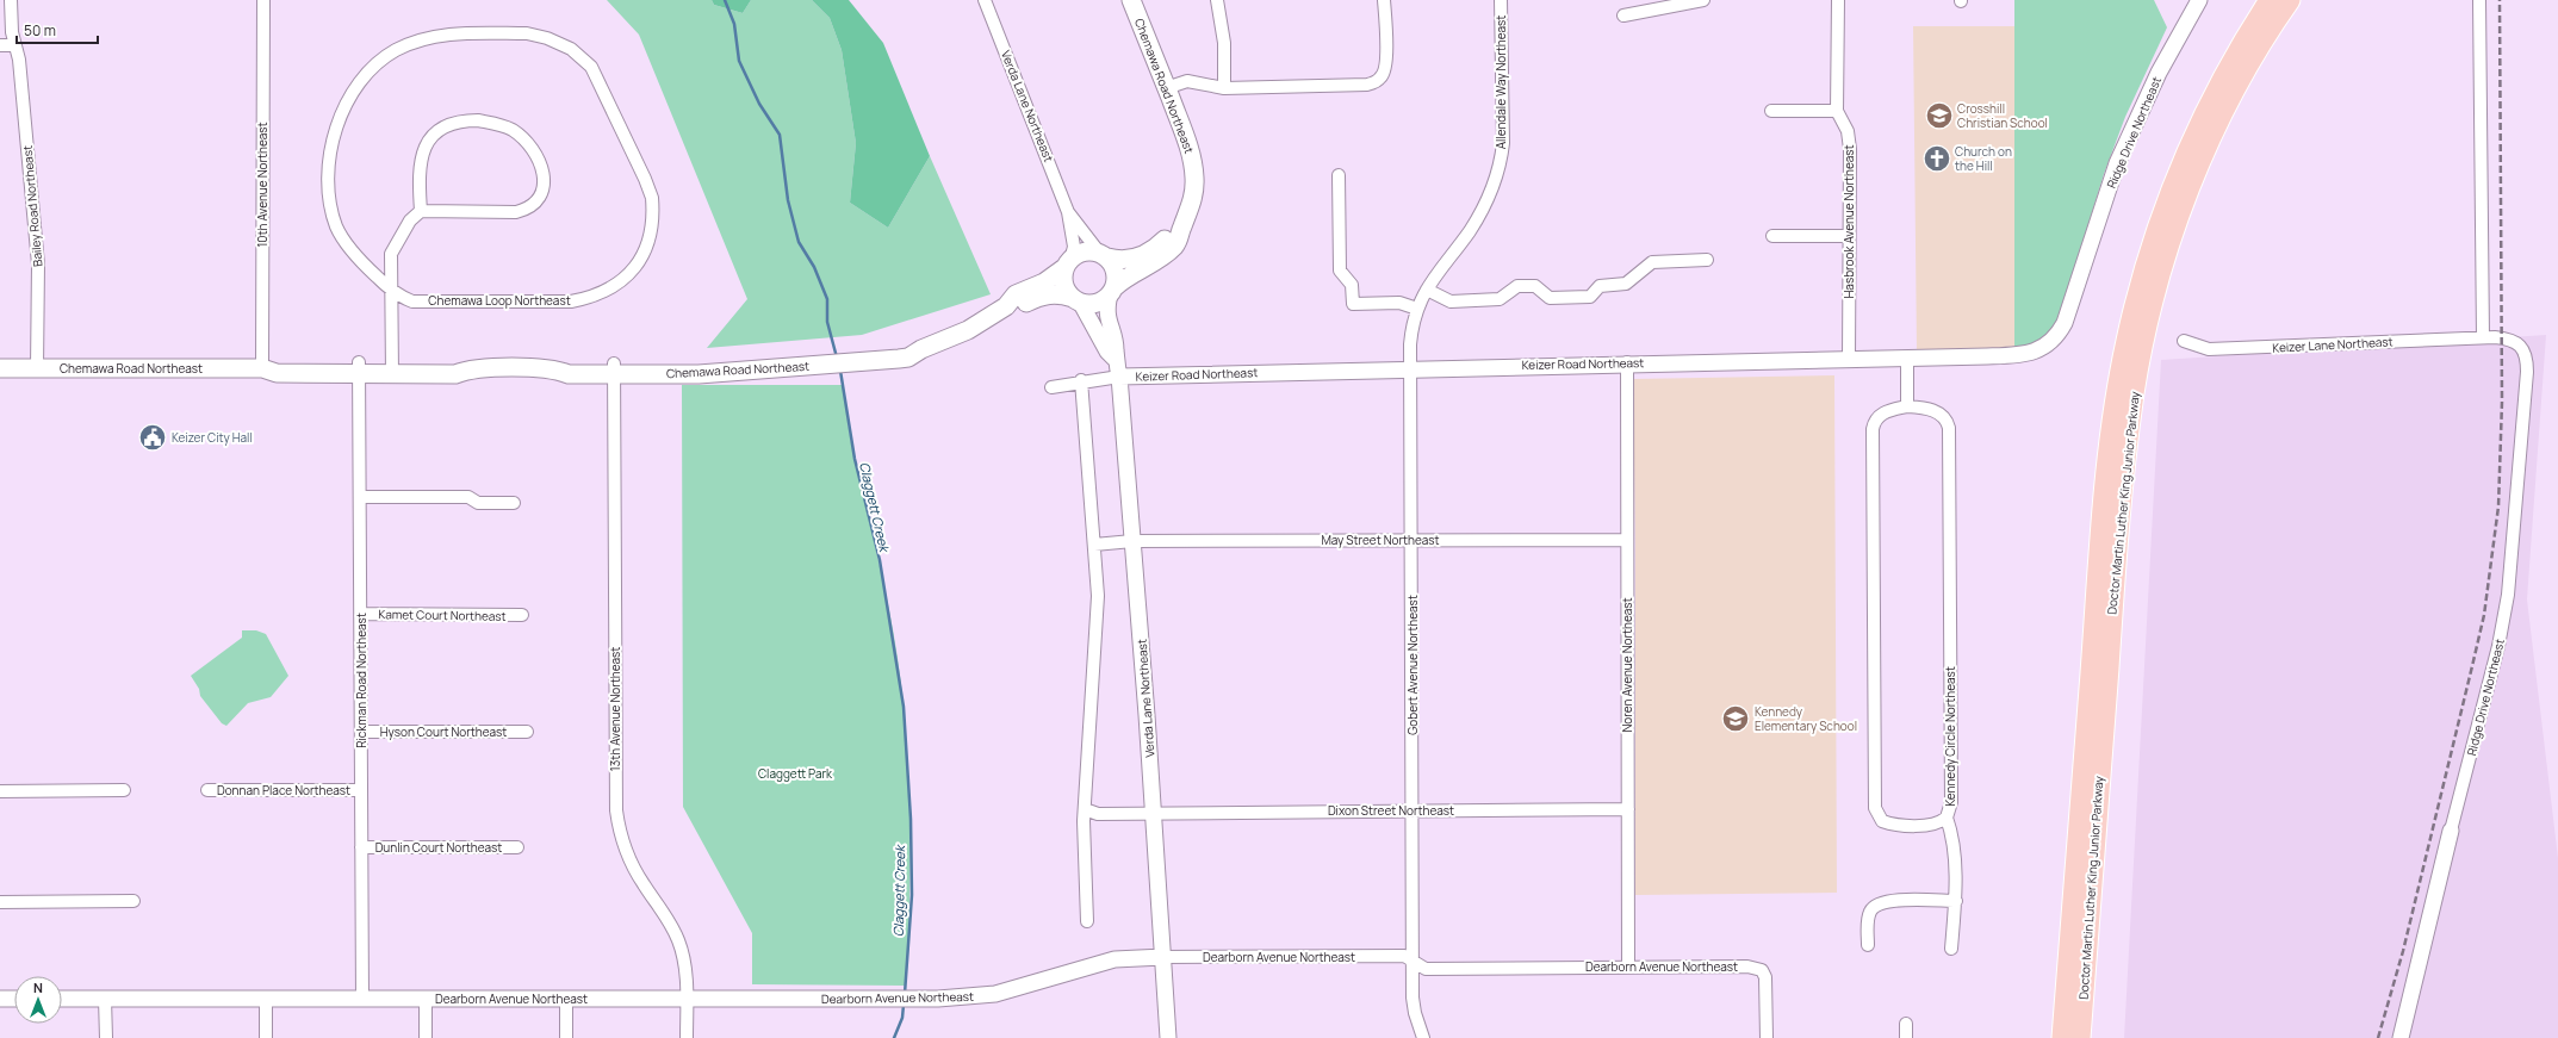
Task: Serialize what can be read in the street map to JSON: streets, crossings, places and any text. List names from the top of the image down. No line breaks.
{"streets":{"highway":["Doctor Martin Luther King Junior Parkway"],"main road":["Chemawa Road Northeast"],"street":["Allendale Way Northeast","Verda Lane Northeast","Ridge Drive Northeast","10th Avenue Northeast","Bailey Road Northeast","Hasbrook Avenue Northeast","Chemawa Loop Northeast","Keizer Lane Northeast","Keizer Road Northeast","May Street Northeast","Kamet Court Northeast","Gobert Avenue Northeast","Noren Avenue Northeast","Rickman Road Northeast","13th Avenue Northeast","Hyson Court Northeast","Kennedy Circle Northeast","Donnan Place Northeast","Dixon Street Northeast","Dunlin Court Northeast","Dearborn Avenue Northeast"]},"crossings":[["Allendale Way Northeast","Keizer Road Northeast"],["Allendale Way Northeast","Gobert Avenue Northeast"],["Chemawa Road Northeast","Verda Lane Northeast"],["Chemawa Road Northeast","10th Avenue Northeast"],["Chemawa Road Northeast","Bailey Road Northeast"],["Chemawa Road Northeast","Rickman Road Northeast"],["Chemawa Road Northeast","13th Avenue Northeast"],["Verda Lane Northeast","Keizer Road Northeast"],["Verda Lane Northeast","May Street Northeast"],["Verda Lane Northeast","Dixon Street Northeast"],["Verda Lane Northeast","Dearborn Avenue Northeast"],["Ridge Drive Northeast","Keizer Lane Northeast"],["Ridge Drive Northeast","Keizer Road Northeast"],["Hasbrook Avenue Northeast","Keizer Road Northeast"],["Keizer Road Northeast","Gobert Avenue Northeast"],["Keizer Road Northeast","Noren Avenue Northeast"],["May Street Northeast","Gobert Avenue Northeast"],["May Street Northeast","Noren Avenue Northeast"],["Kamet Court Northeast","Rickman Road Northeast"],["Gobert Avenue Northeast","Dixon Street Northeast"],["Gobert Avenue Northeast","Dearborn Avenue Northeast"],["Noren Avenue Northeast","Dixon Street Northeast"],["Noren Avenue Northeast","Dearborn Avenue Northeast"],["Rickman Road Northeast","Hyson Court Northeast"],["Rickman Road Northeast","Donnan Place Northeast"],["Rickman Road Northeast","Dunlin Court Northeast"],["Rickman Road Northeast","Dearborn Avenue Northeast"],["13th Avenue Northeast","Dearborn Avenue Northeast"]],"water":["Claggett Creek"],"parks":["Claggett Park"],"places":{"school or university":["Crosshill Christian School","Kennedy Elementary School"],"church":["Church on the Hill"],"public building":["Keizer City Hall"]},"scale_bar":"50 m","north":"top"}
